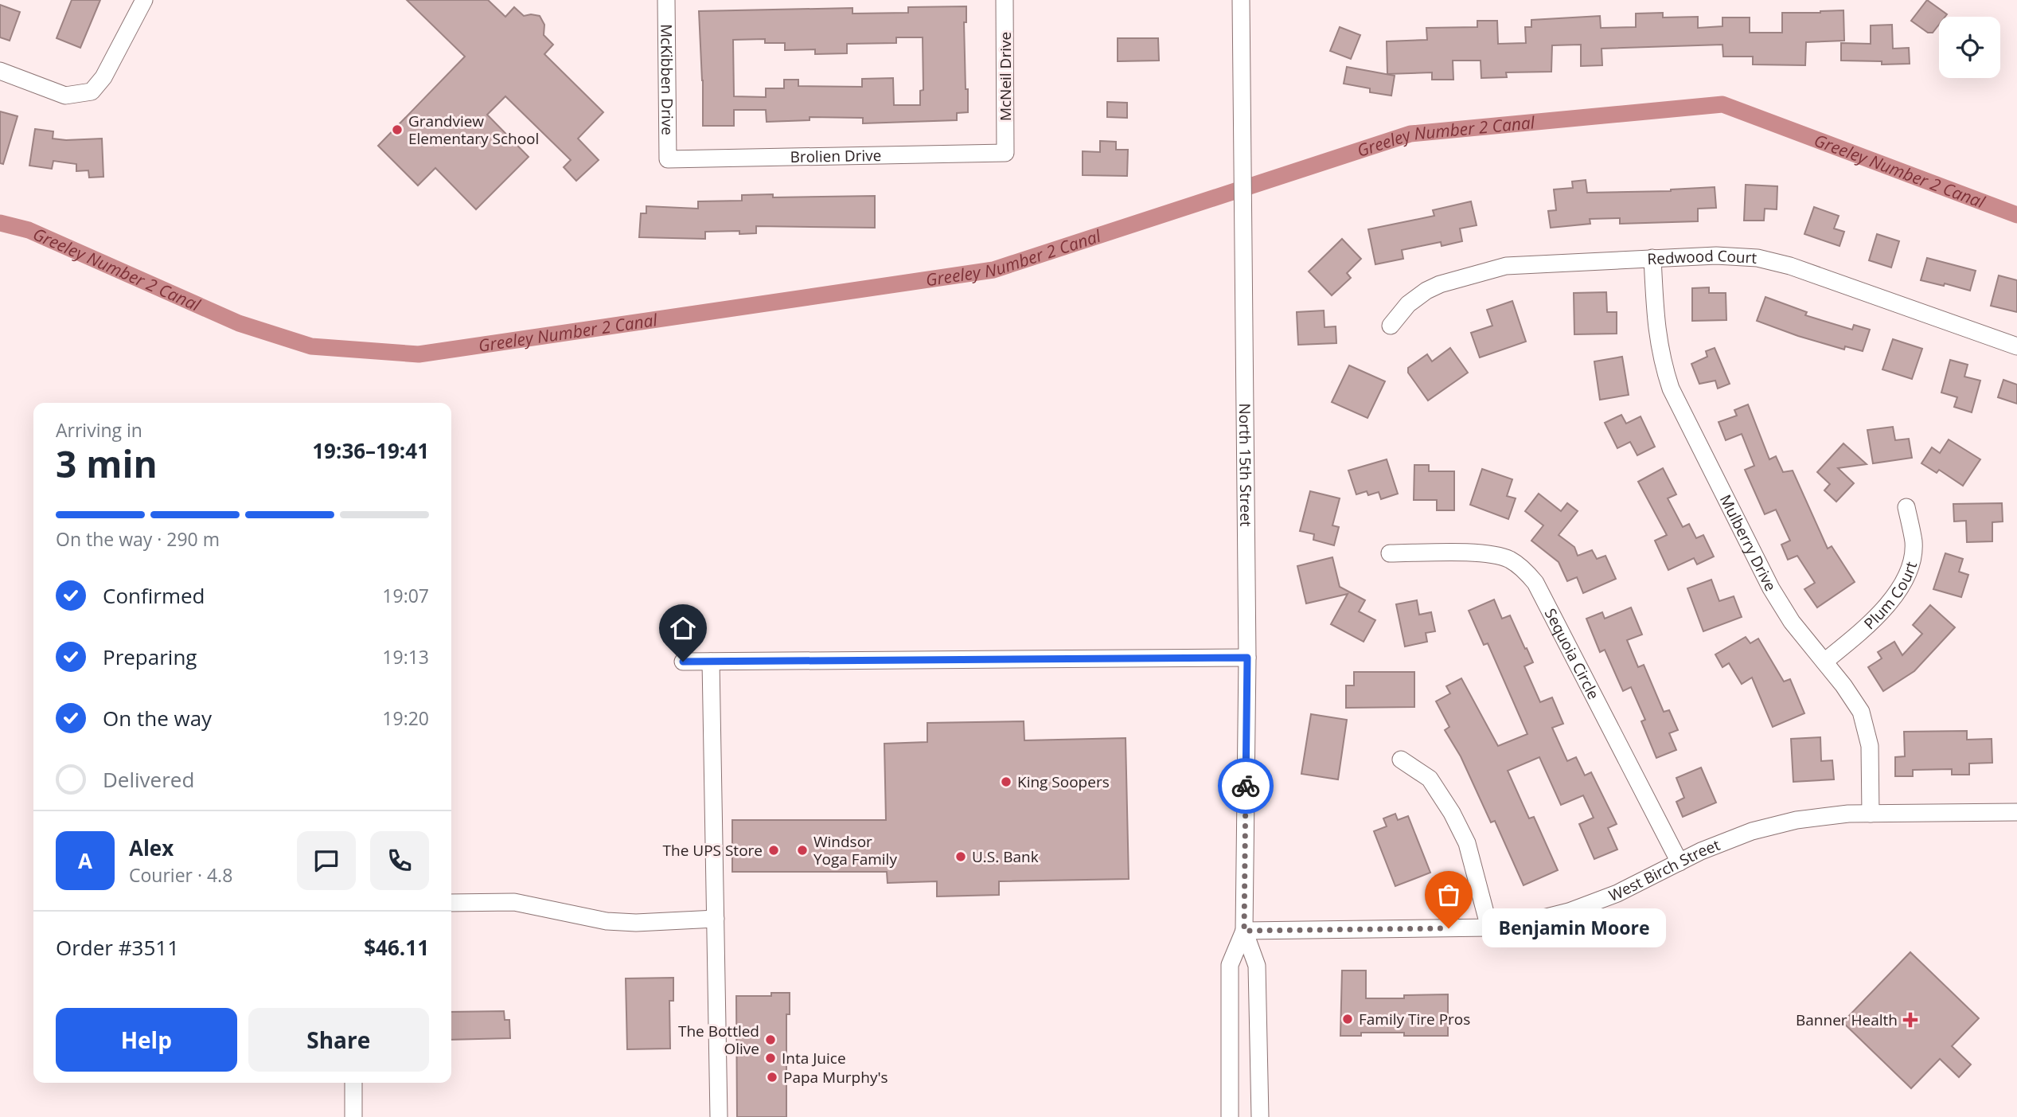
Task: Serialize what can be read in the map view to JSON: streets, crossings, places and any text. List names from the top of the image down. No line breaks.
{"streets":{"street":["McNeil Drive","McKibben Drive","Brolien Drive","Redwood Court","North 15th Street","Mulberry Drive","Plum Court","Sequoia Circle","West Birch Street"]},"crossings":[["McNeil Drive","Brolien Drive"],["McKibben Drive","Brolien Drive"],["Redwood Court","Mulberry Drive"],["North 15th Street","West Birch Street"],["Mulberry Drive","Plum Court"],["Mulberry Drive","West Birch Street"],["Sequoia Circle","West Birch Street"]],"water":["Greeley Number 2 Canal"],"places":{"other":["Grandview Elementary School","King Soopers","The UPS Store","Windsor Yoga Family","U.S. Bank","Benjamin Moore","Family Tire Pros","The Bottled Olive","Inta Juice","Papa Murphy's"],"health":["Banner Health"]},"page":{"heading":["3 min","Arriving in","19:36–19:41"],"panel":["Alex","Courier · 4.8","Order #3511","$46.11"],"bar":"On the way · 290 m","list":[["Confirmed","19:07"],["Preparing","19:13"],["On the way","19:20"],"Delivered"],"round":"A","bubble":"Benjamin Moore","buttons":["Help","Share"]}}
